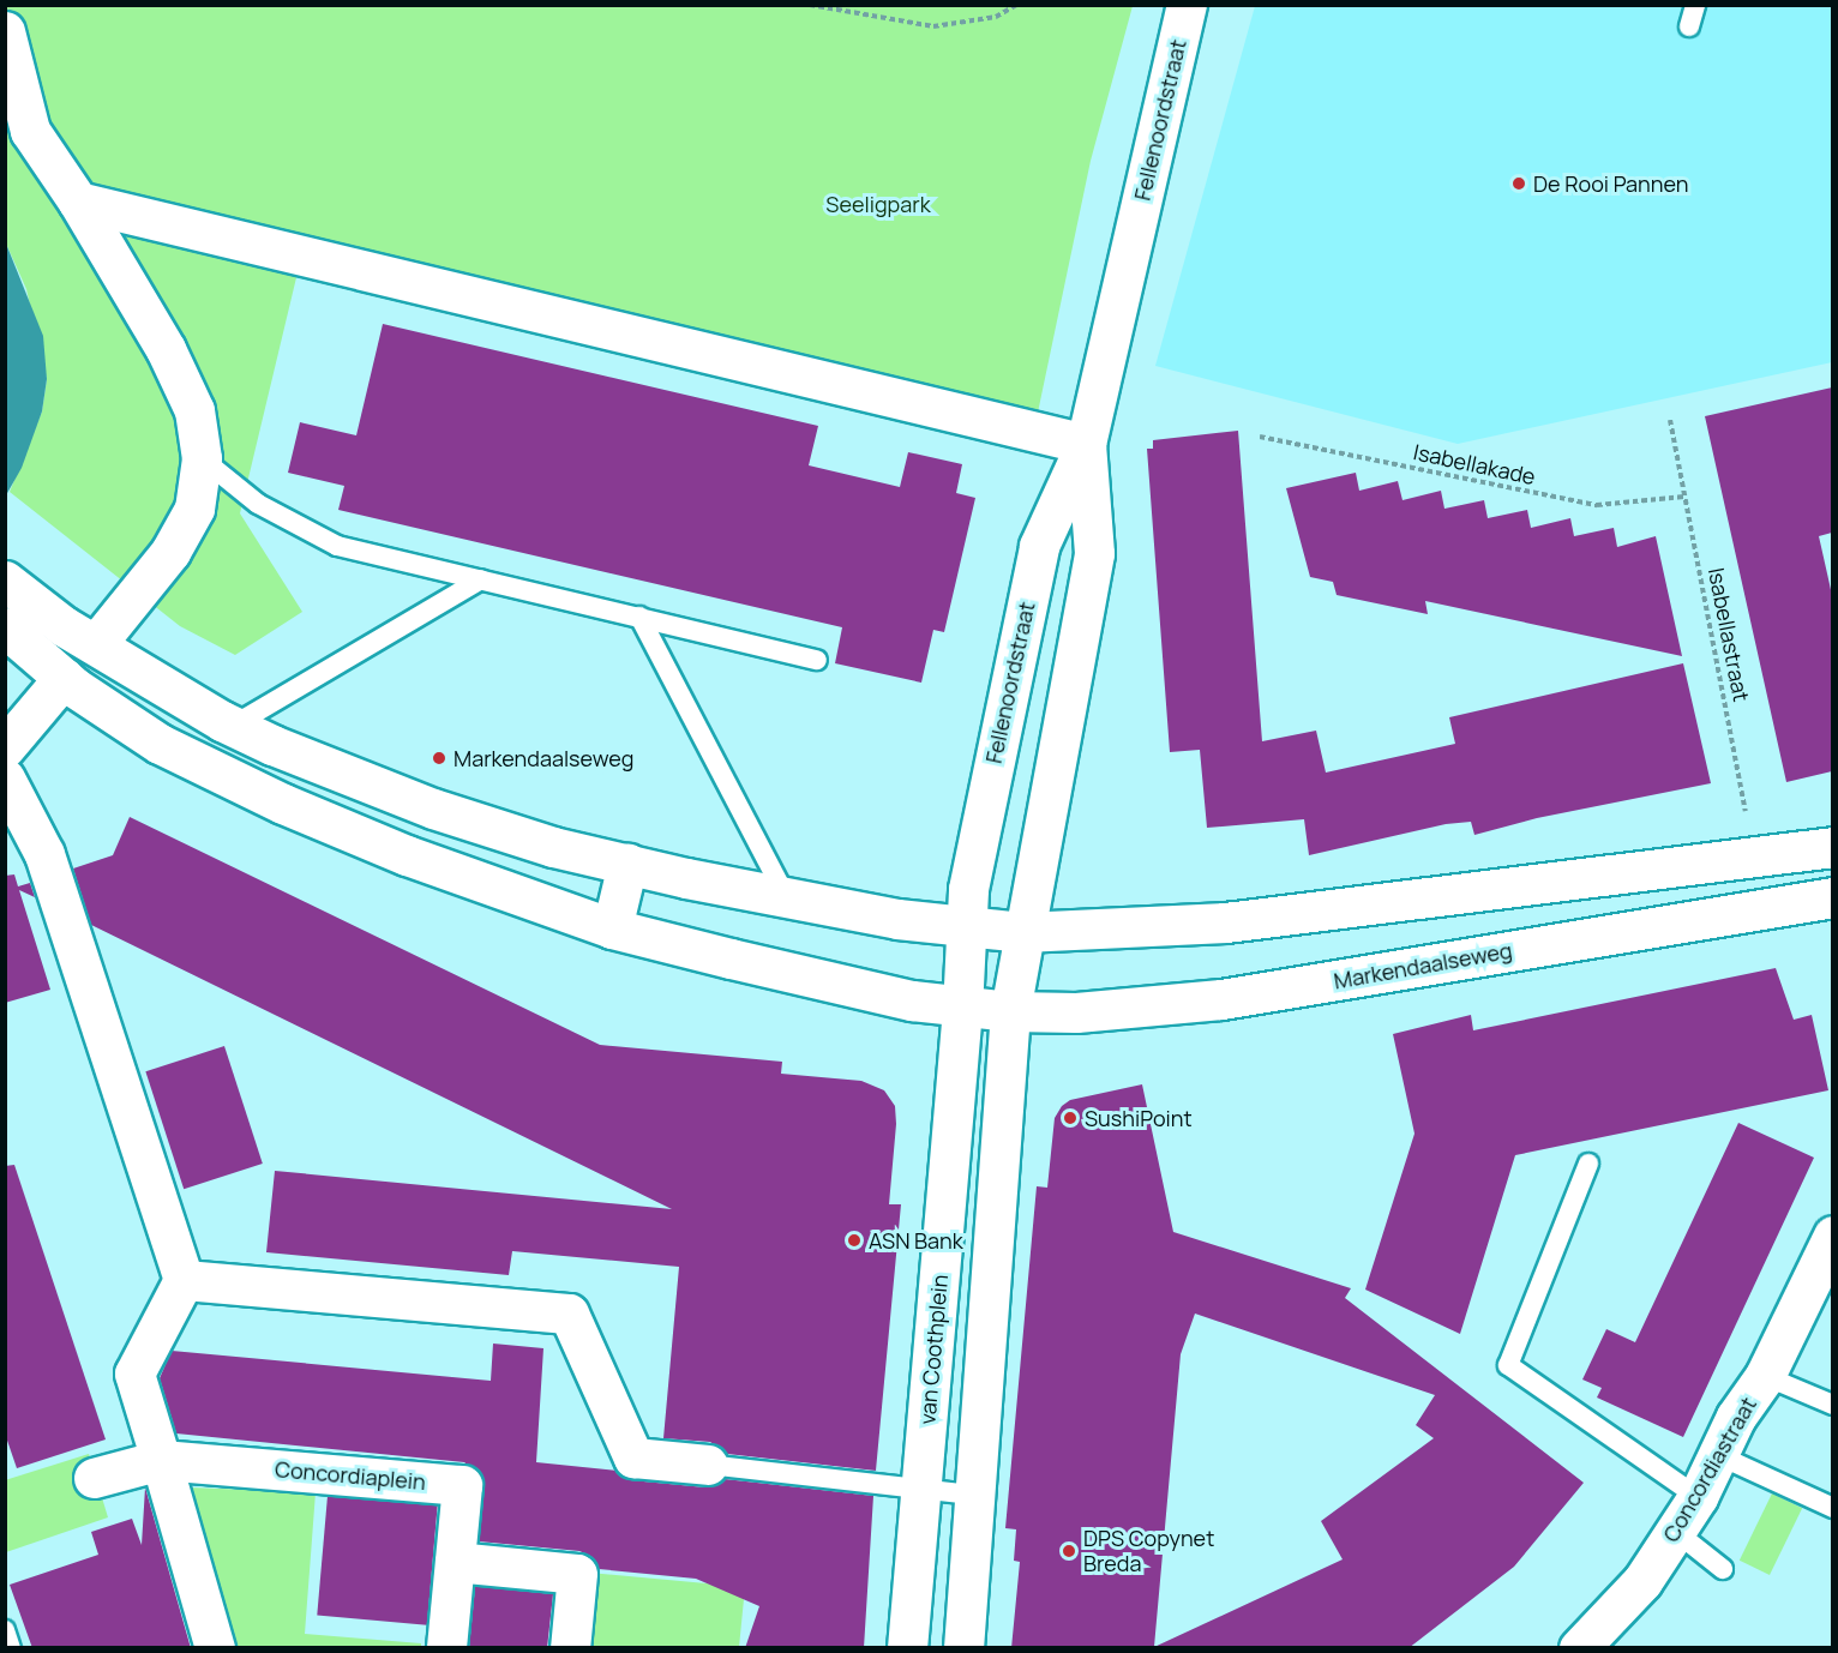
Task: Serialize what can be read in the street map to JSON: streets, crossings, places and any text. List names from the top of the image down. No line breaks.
{"streets":{"street":["Fellenoordstraat","Markendaalseweg","van Coothplein","Concordiastraat","Concordiaplein"],"path":["Isabellakade","Isabellastraat"]},"crossings":[["Isabellakade","Isabellastraat"],["Markendaalseweg","van Coothplein"]],"parks":["Seeligpark"],"places":["De Rooi Pannen","Markendaalseweg","SushiPoint","ASN Bank","DPS Copynet Breda"]}
